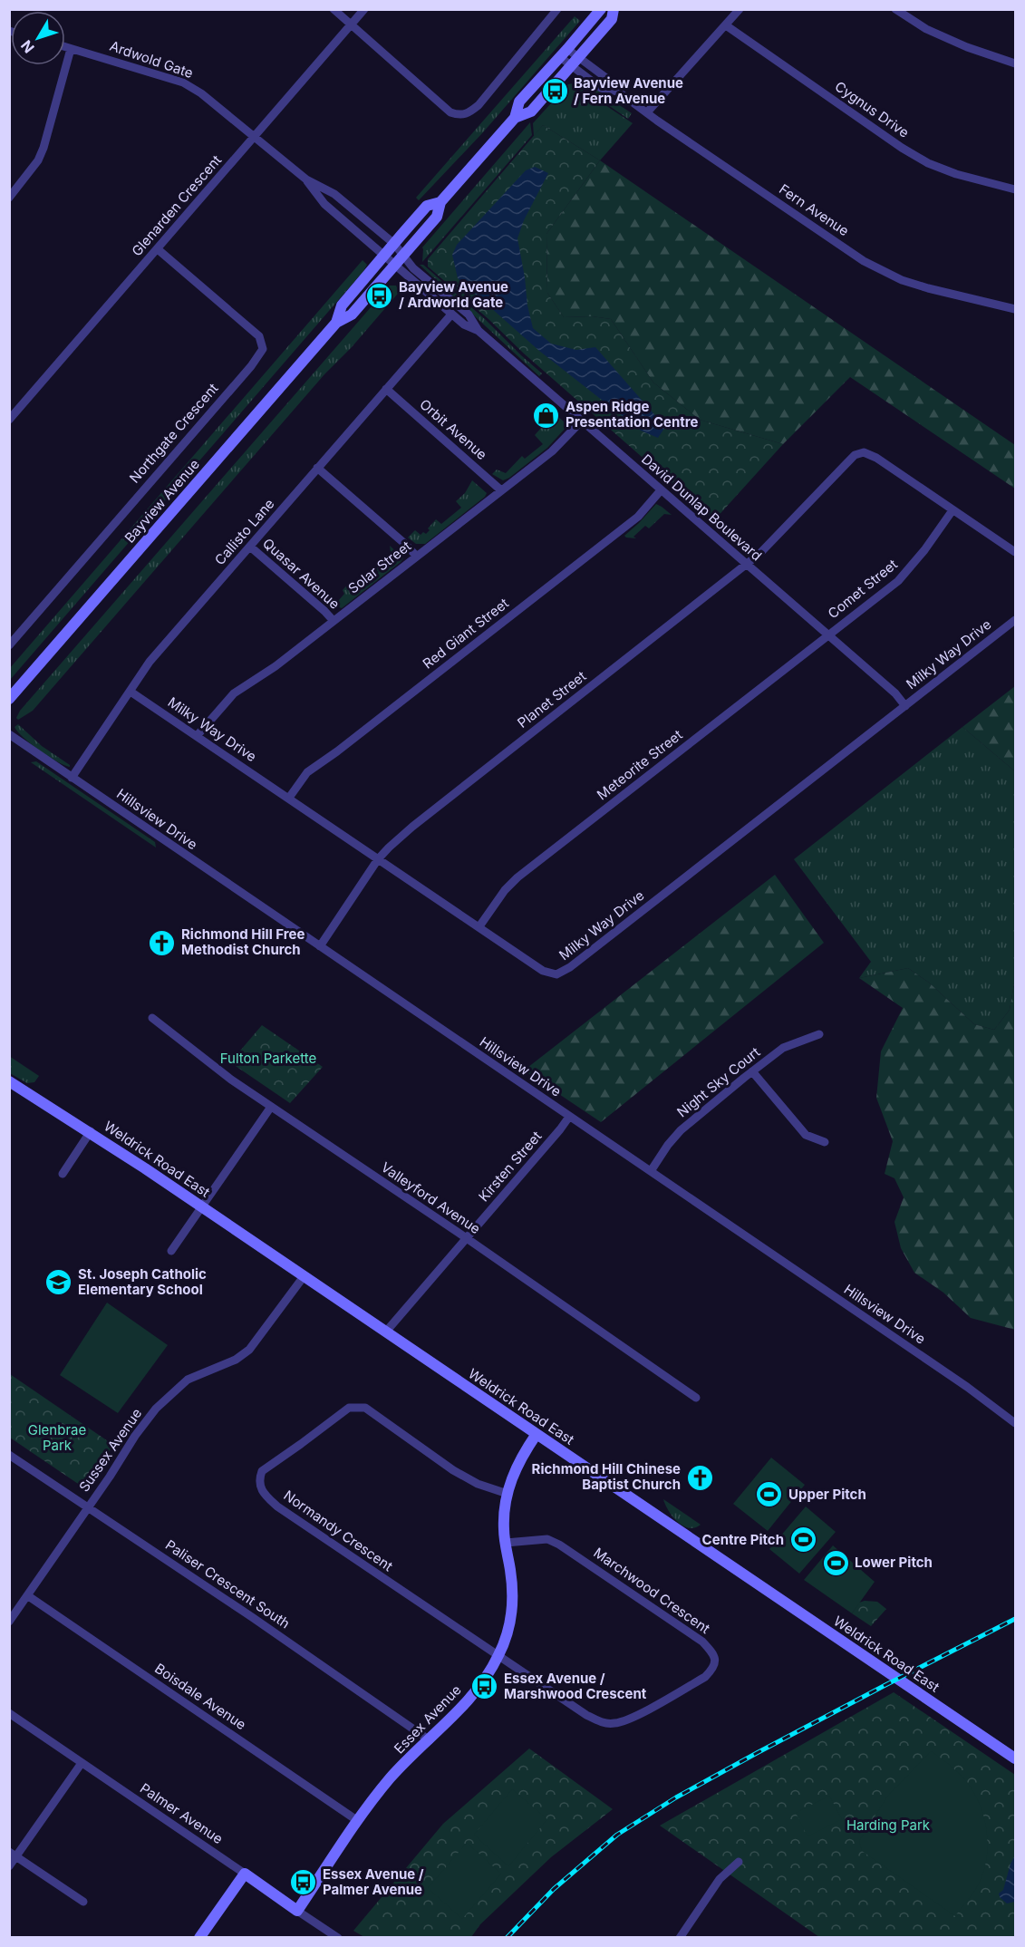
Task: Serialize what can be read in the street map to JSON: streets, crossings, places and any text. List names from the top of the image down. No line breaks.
{"streets":{"street":["Ardwold Gate","Cygnus Drive","Glenarden Crescent","Fern Avenue","Orbit Avenue","Northgate Crescent","Bayview Avenue","David Dunlap Boulevard","Callisto Lane","Solar Street","Quasar Avenue","Comet Street","Red Giant Street","Milky Way Drive","Planet Street","Meteorite Street","Hillsview Drive","Night Sky Court","Weldrick Road East","Kirsten Street","Valleyford Avenue","Sussex Avenue","Normandy Crescent","Paliser Crescent South","Marchwood Crescent","Boisdale Avenue","Essex Avenue","Palmer Avenue"]},"crossings":[["Ardwold Gate","Glenarden Crescent"],["Ardwold Gate","Bayview Avenue"],["Ardwold Gate","David Dunlap Boulevard"],["Glenarden Crescent","Northgate Crescent"],["Fern Avenue","Bayview Avenue"],["Orbit Avenue","Callisto Lane"],["Orbit Avenue","Solar Street"],["Bayview Avenue","David Dunlap Boulevard"],["David Dunlap Boulevard","Callisto Lane"],["David Dunlap Boulevard","Solar Street"],["David Dunlap Boulevard","Comet Street"],["David Dunlap Boulevard","Red Giant Street"],["David Dunlap Boulevard","Milky Way Drive"],["David Dunlap Boulevard","Planet Street"],["David Dunlap Boulevard","Meteorite Street"],["Callisto Lane","Quasar Avenue"],["Callisto Lane","Milky Way Drive"],["Callisto Lane","Hillsview Drive"],["Solar Street","Quasar Avenue"],["Solar Street","Milky Way Drive"],["Comet Street","Meteorite Street"],["Red Giant Street","Milky Way Drive"],["Milky Way Drive","Planet Street"],["Milky Way Drive","Meteorite Street"],["Planet Street","Hillsview Drive"],["Hillsview Drive","Night Sky Court"],["Hillsview Drive","Kirsten Street"],["Weldrick Road East","Kirsten Street"],["Weldrick Road East","Sussex Avenue"],["Weldrick Road East","Essex Avenue"],["Kirsten Street","Valleyford Avenue"],["Sussex Avenue","Paliser Crescent South"],["Sussex Avenue","Boisdale Avenue"],["Normandy Crescent","Marchwood Crescent"],["Normandy Crescent","Essex Avenue"],["Paliser Crescent South","Essex Avenue"],["Marchwood Crescent","Essex Avenue"],["Boisdale Avenue","Essex Avenue"],["Essex Avenue","Palmer Avenue"]],"parks":["Fulton Parkette","Glenbrae Park","Harding Park"],"places":{"bus stop":["Bayview Avenue / Fern Avenue","Bayview Avenue / Ardworld Gate","Essex Avenue / Marshwood Crescent","Essex Avenue / Palmer Avenue"],"shop":["Aspen Ridge Presentation Centre"],"church":["Richmond Hill Free Methodist Church","Richmond Hill Chinese Baptist Church"],"school or university":["St. Joseph Catholic Elementary School"],"sports":["Upper Pitch","Centre Pitch","Lower Pitch"]},"north":"bottom left"}
